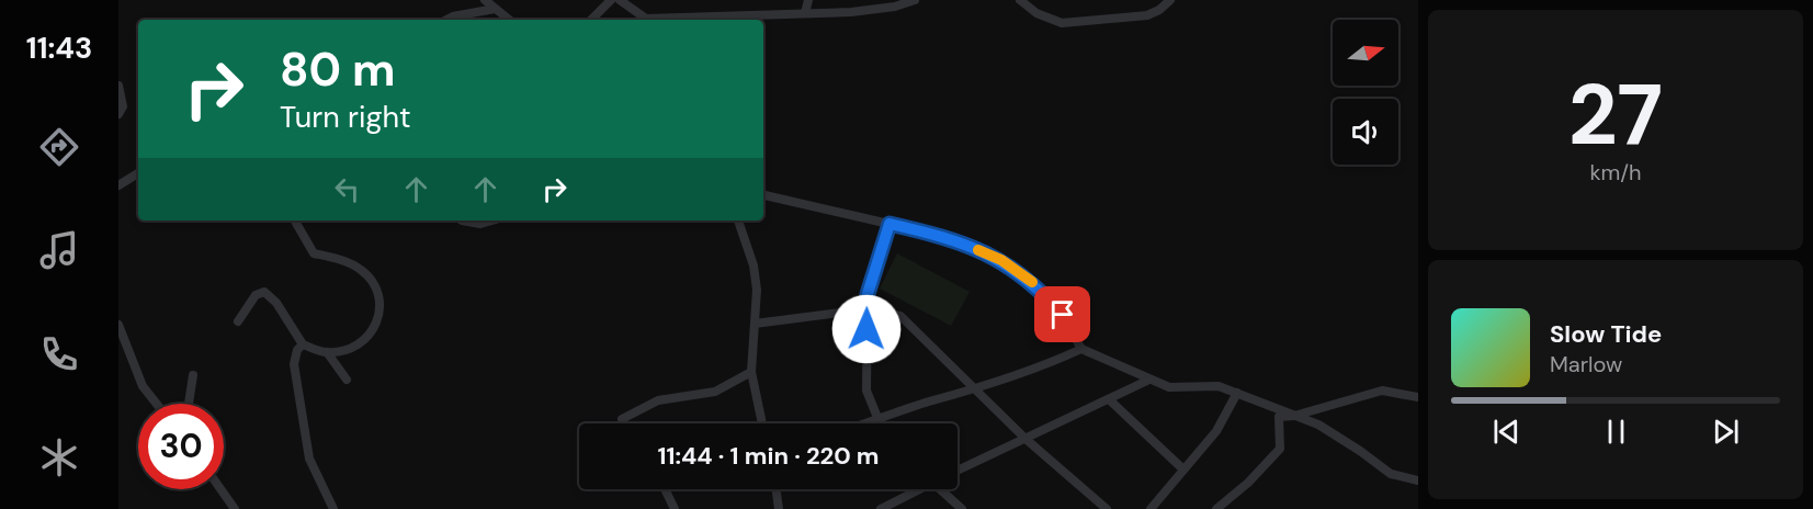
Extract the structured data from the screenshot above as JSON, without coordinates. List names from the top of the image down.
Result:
{
  "north": "right",
  "page": {
    "tabs": "11:43",
    "tile": ["27", "km/h"],
    "turn": ["80 m", "Turn right"],
    "song": ["Slow Tide", "Marlow"],
    "limit": "30",
    "trip": "11:44 · 1 min · 220 m"
  }
}
